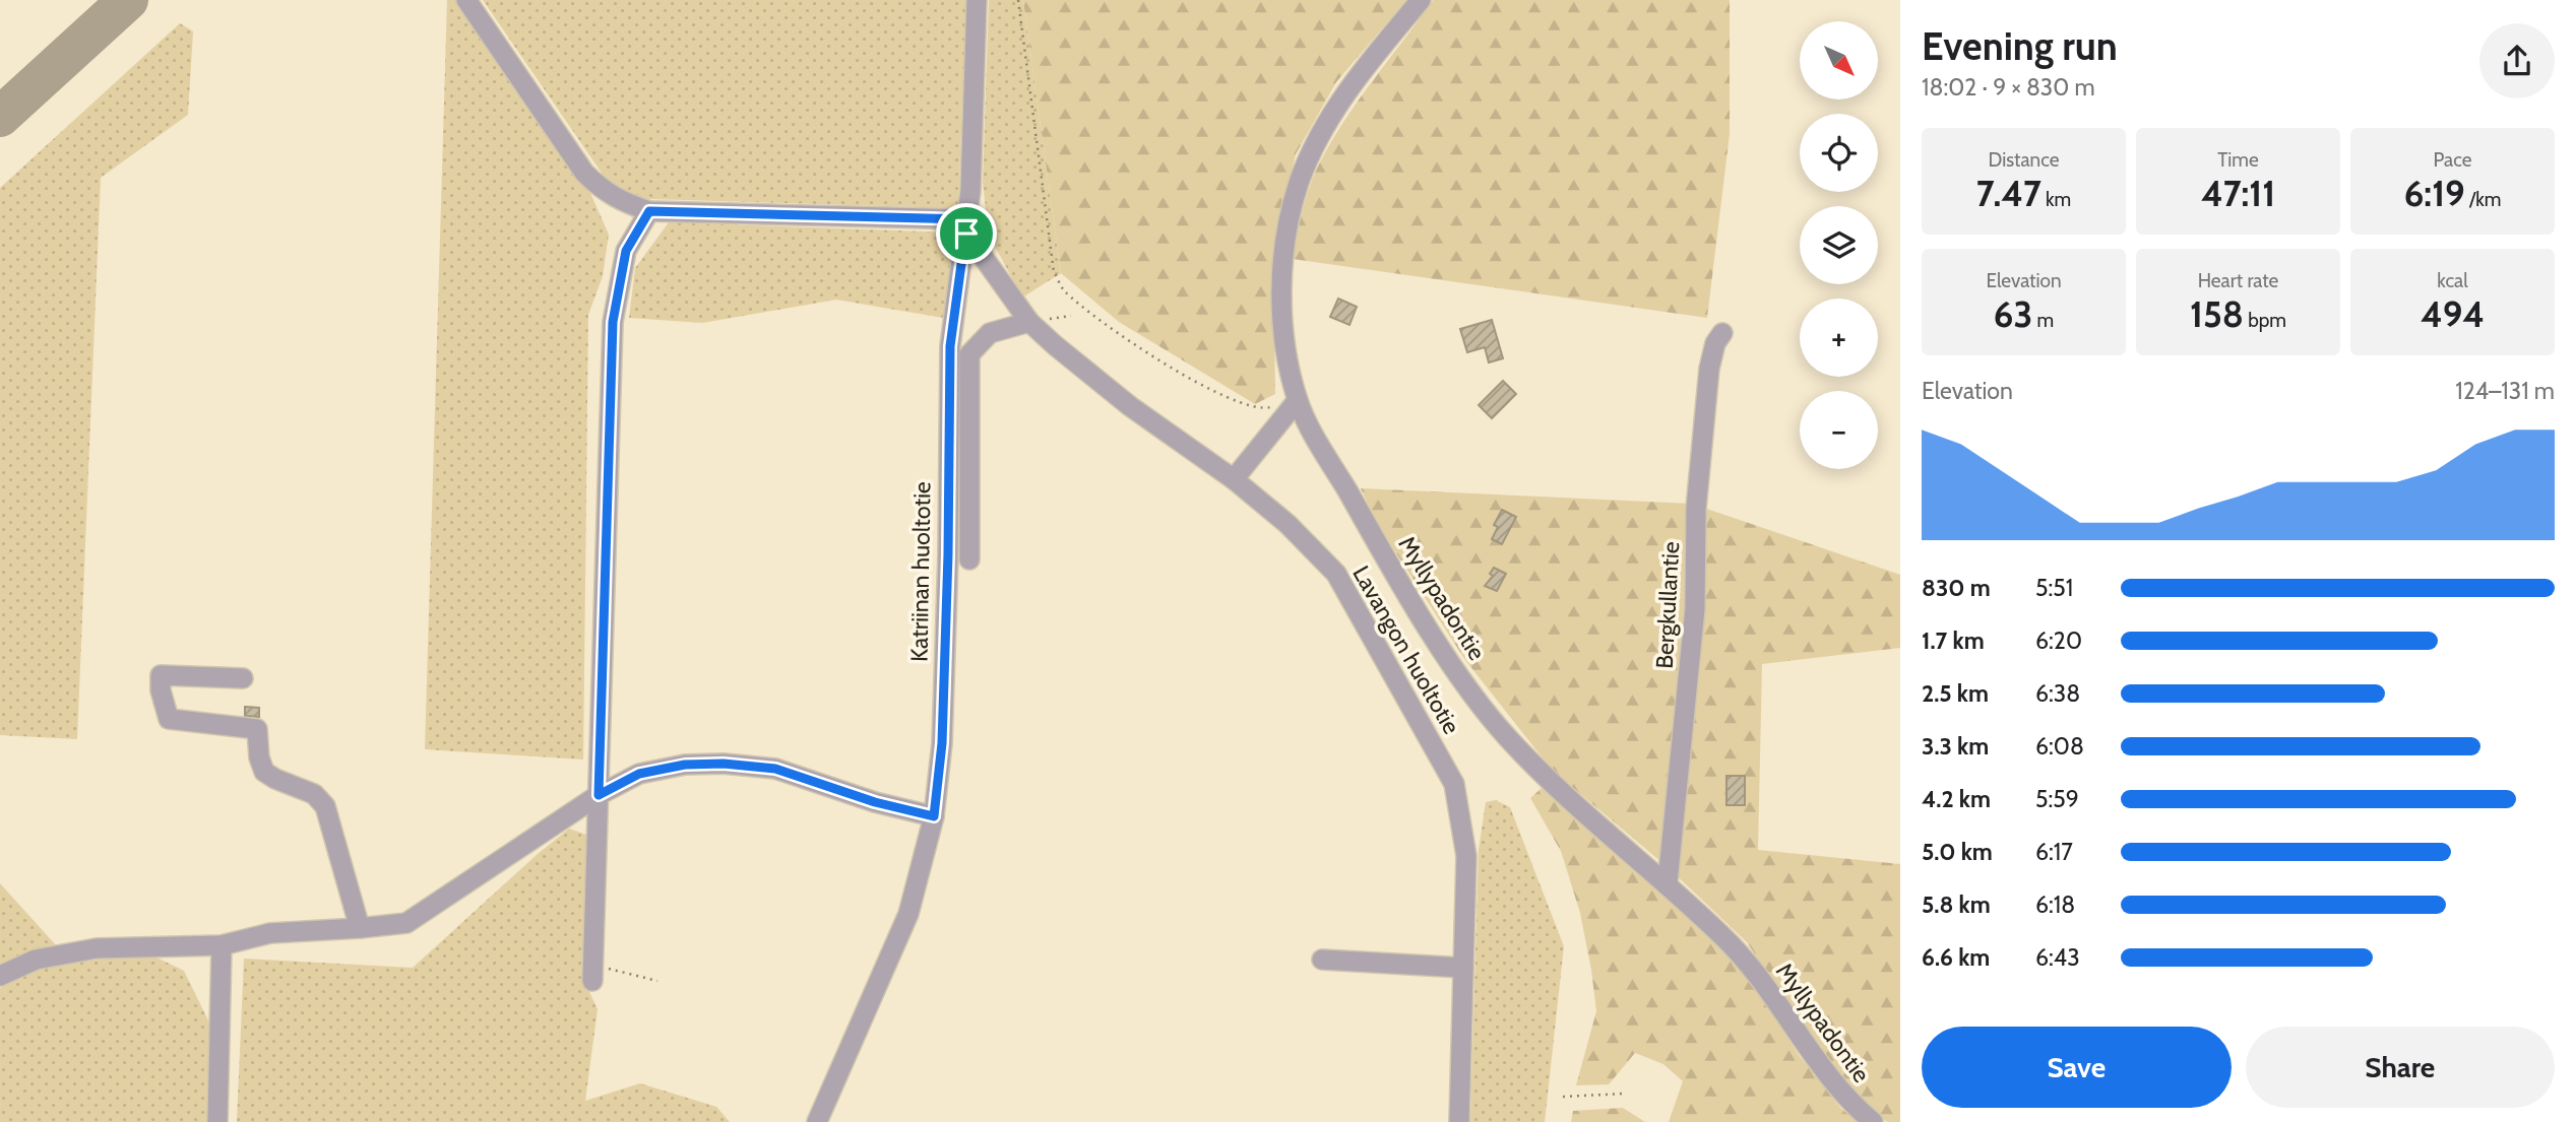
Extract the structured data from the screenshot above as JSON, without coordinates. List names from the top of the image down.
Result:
{
  "streets": {
    "street": [
      "Katriinan huoltotie",
      "Myllypadontie",
      "Bergkullantie",
      "Lavangon huoltotie"
    ]
  },
  "crossings": [
    ["Katriinan huoltotie", "Lavangon huoltotie"],
    ["Myllypadontie", "Bergkullantie"]
  ],
  "north": "bottom right",
  "page": {
    "heading": ["Evening run", "18:02 · 9 × 830 m"],
    "map_buttons": ["+", "−"],
    "stats": [
      ["Distance", "7.47 km"],
      ["Time", "47:11"],
      ["Pace", "6:19 /km"],
      ["Elevation", "63 m"],
      ["Heart rate", "158 bpm"],
      ["kcal", "494"]
    ],
    "chart": ["Elevation", "124–131 m"],
    "list": [
      {
        "name": "830 m",
        "note": "5:51"
      },
      {
        "name": "1.7 km",
        "note": "6:20"
      },
      {
        "name": "2.5 km",
        "note": "6:38"
      },
      {
        "name": "3.3 km",
        "note": "6:08"
      },
      {
        "name": "4.2 km",
        "note": "5:59"
      },
      {
        "name": "5.0 km",
        "note": "6:17"
      },
      {
        "name": "5.8 km",
        "note": "6:18"
      },
      {
        "name": "6.6 km",
        "note": "6:43"
      }
    ],
    "buttons": ["Save", "Share"]
  }
}
